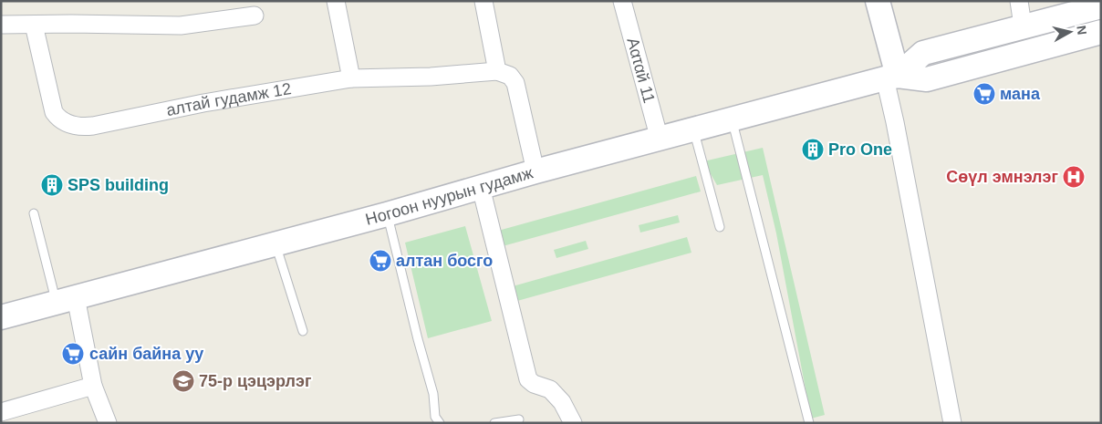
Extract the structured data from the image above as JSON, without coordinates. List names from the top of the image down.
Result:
{
  "streets": {
    "main road": ["Ногоон нуурын гудамж"],
    "street": ["Ααταй 11", "алтай гудамж 12"]
  },
  "crossings": [
    ["Ααταй 11", "Ногоон нуурын гудамж"]
  ],
  "places": {
    "supermarket": ["мана", "алтан босго", "сайн байна уу"],
    "building": ["Pro One", "SPS building"],
    "hospital": ["Сөүл эмнэлэг"],
    "school or university": ["75-р цэцэрлэг"]
  },
  "north": "right"
}
